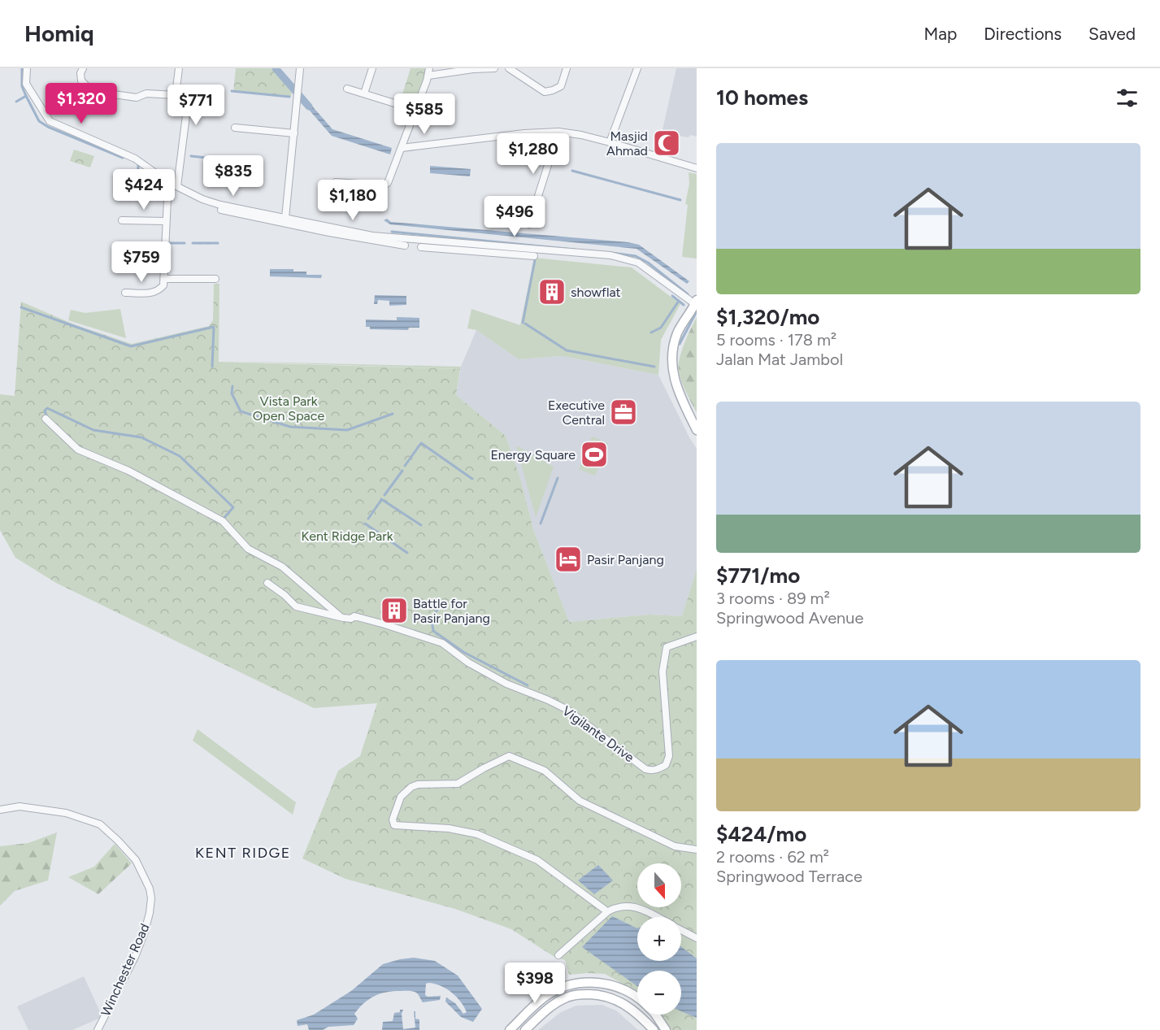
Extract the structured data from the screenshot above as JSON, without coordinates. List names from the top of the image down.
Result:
{
  "streets": {
    "street": ["Vigilante Drive", "Winchester Road"]
  },
  "districts": ["KENT RIDGE"],
  "parks": ["Vista Park Open Space", "Kent Ridge Park"],
  "places": {
    "mosque": ["Masjid Ahmad"],
    "building": ["showflat", "Battle for Pasir Panjang"],
    "office": ["Executive Central"],
    "sports": ["Energy Square"],
    "hotel": ["Pasir Panjang"]
  },
  "north": "bottom",
  "page": {
    "header": "Homiq",
    "nav": ["Map", "Directions", "Saved"],
    "heading": "10 homes",
    "price": [
      "$1,320",
      "$771",
      "$585",
      "$1,280",
      "$835",
      "$424",
      "$1,180",
      "$496",
      "$759",
      "$398"
    ],
    "list": [
      {
        "name": "$1,320/mo",
        "note": "5 rooms · 178 m² · Jalan Mat Jambol"
      },
      {
        "name": "$771/mo",
        "note": "3 rooms · 89 m² · Springwood Avenue"
      },
      {
        "name": "$424/mo",
        "note": "2 rooms · 62 m² · Springwood Terrace"
      }
    ],
    "map_buttons": ["+", "−"]
  }
}
